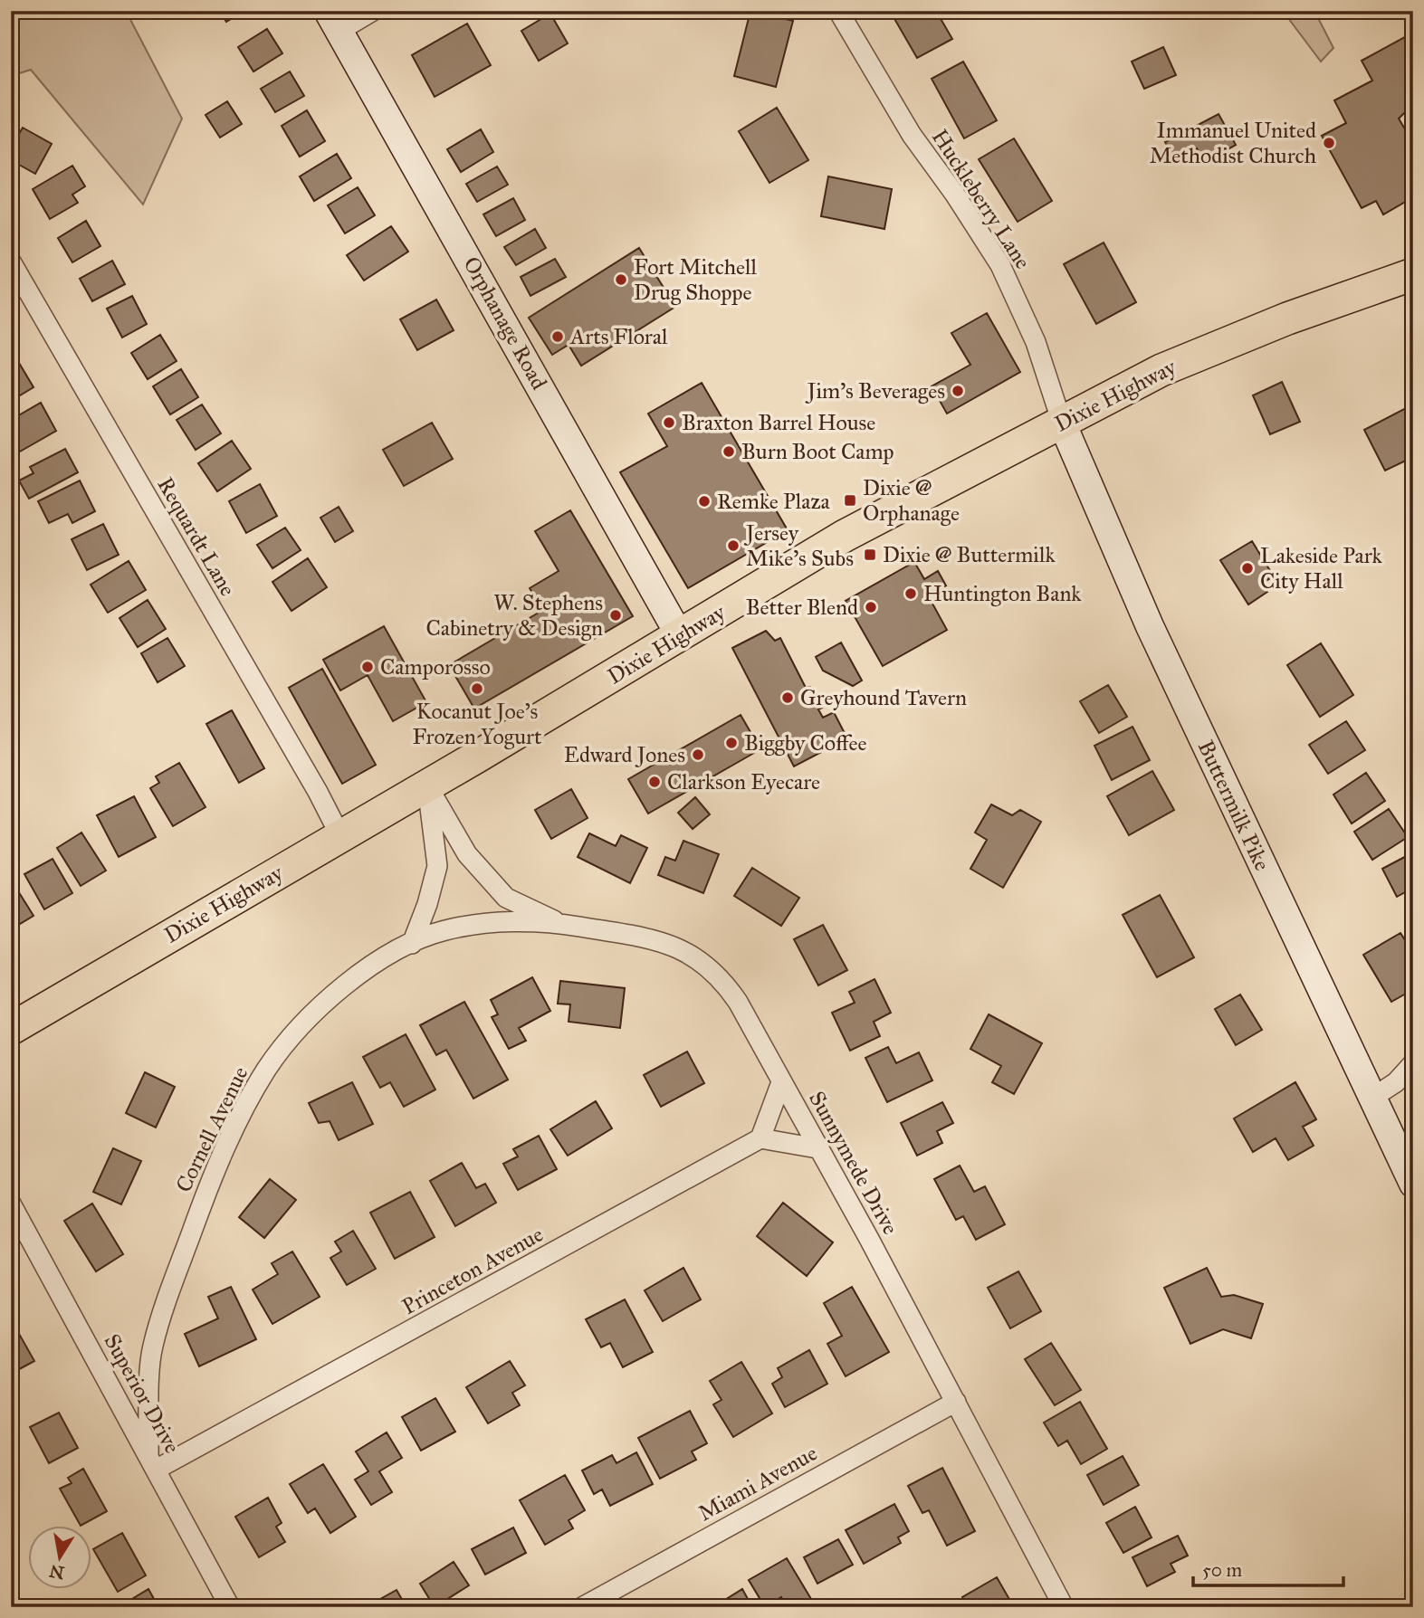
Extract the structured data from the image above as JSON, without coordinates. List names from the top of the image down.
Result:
{
  "streets": {
    "main road": ["Orphanage Road", "Dixie Highway", "Buttermilk Pike"],
    "street": [
      "Huckleberry Lane",
      "Requardt Lane",
      "Cornell Avenue",
      "Sunnymede Drive",
      "Princeton Avenue",
      "Superior Drive",
      "Miami Avenue"
    ]
  },
  "crossings": [
    ["Huckleberry Lane", "Dixie Highway"],
    ["Huckleberry Lane", "Buttermilk Pike"],
    ["Orphanage Road", "Dixie Highway"],
    ["Dixie Highway", "Requardt Lane"],
    ["Dixie Highway", "Buttermilk Pike"],
    ["Cornell Avenue", "Sunnymede Drive"],
    ["Cornell Avenue", "Princeton Avenue"],
    ["Cornell Avenue", "Superior Drive"],
    ["Sunnymede Drive", "Miami Avenue"],
    ["Princeton Avenue", "Superior Drive"]
  ],
  "places": {
    "other": [
      "Immanuel United Methodist Church",
      "Fort Mitchell Drug Shoppe",
      "Arts Floral",
      "Jim’s Beverages",
      "Braxton Barrel House",
      "Burn Boot Camp",
      "Remke Plaza",
      "Jersey Mike's Subs",
      "Lakeside Park City Hall",
      "Huntington Bank",
      "Better Blend",
      "W. Stephens Cabinetry & Design",
      "Camporosso",
      "Kocanut Joe’s Frozen Yogurt",
      "Greyhound Tavern",
      "Biggby Coffee",
      "Edward Jones",
      "Clarkson Eyecare"
    ],
    "transit": ["Dixie @ Orphanage", "Dixie @ Buttermilk"]
  },
  "scale_bar": "50 m",
  "north": "bottom"
}
